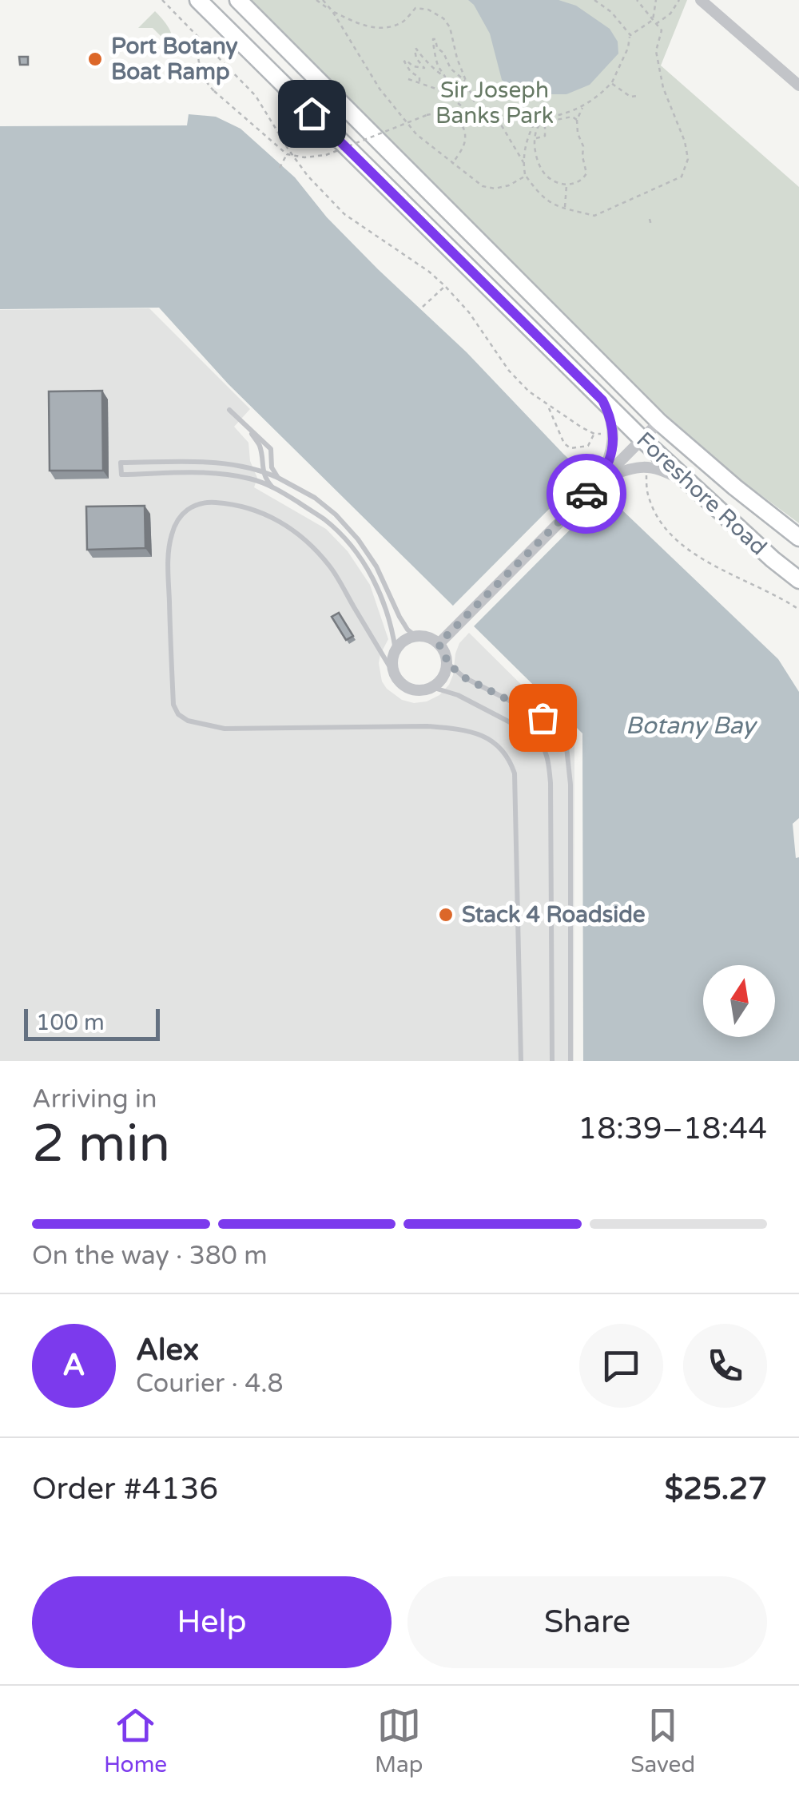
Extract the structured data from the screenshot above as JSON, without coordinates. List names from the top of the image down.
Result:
{
  "streets": {
    "main road": ["Foreshore Road"]
  },
  "water": ["Botany Bay"],
  "parks": ["Sir Joseph Banks Park"],
  "places": ["Port Botany Boat Ramp", "Stack 4 Roadside"],
  "scale_bar": "100 m",
  "north": "top",
  "page": {
    "scale": "100 m",
    "heading": ["2 min", "Arriving in", "18:39–18:44"],
    "panel": [
      "Alex",
      "Courier · 4.8",
      "Order #4136",
      "$25.27"
    ],
    "bar": "On the way · 380 m",
    "round": "A",
    "buttons": ["Help", "Share"],
    "tabs": ["Home", "Map", "Saved"]
  }
}
